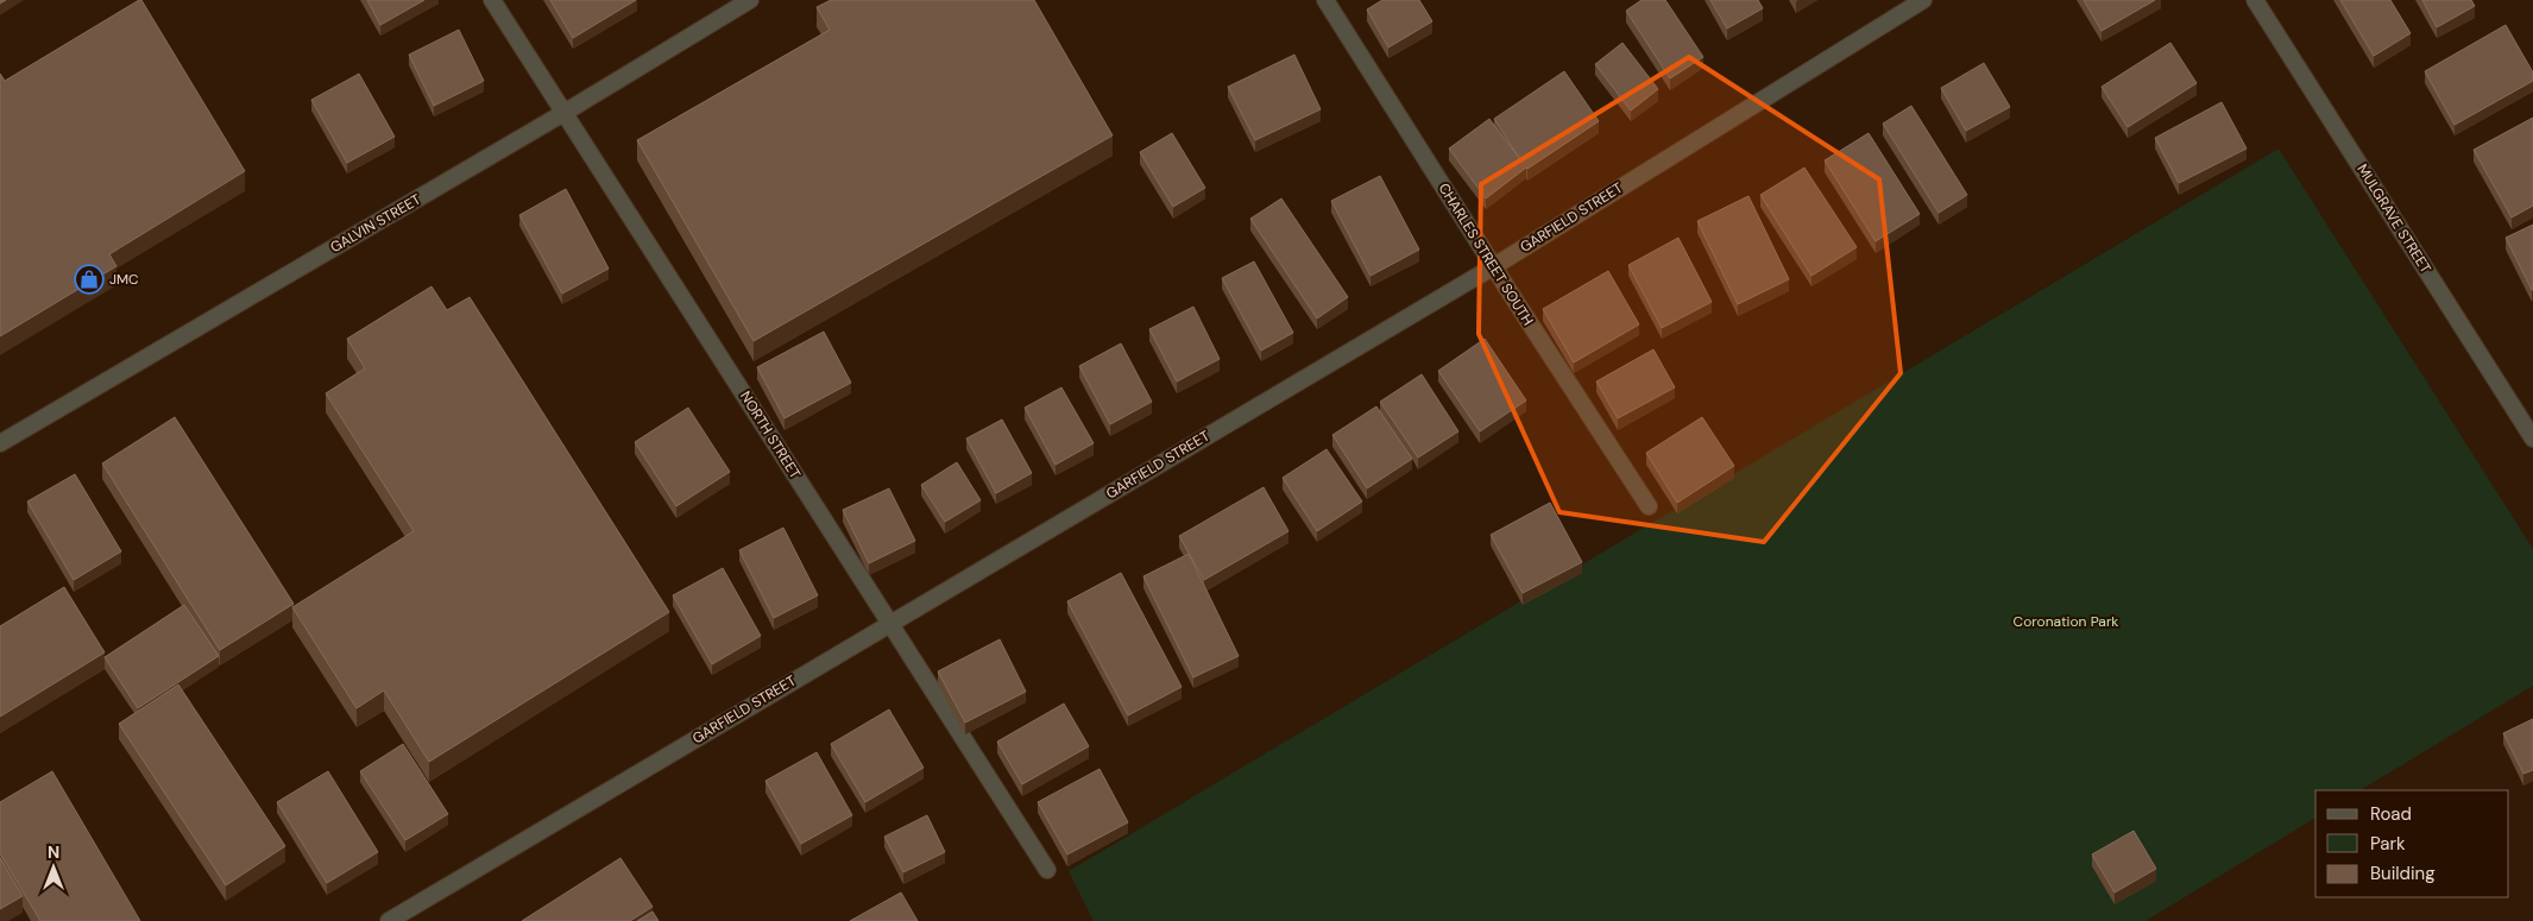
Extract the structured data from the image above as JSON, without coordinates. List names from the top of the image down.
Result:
{
  "streets": {
    "street": [
      "GARFIELD STREET",
      "MULGRAVE STREET",
      "GALVIN STREET",
      "CHARLES STREET SOUTH",
      "NORTH STREET"
    ]
  },
  "crossings": [
    ["GARFIELD STREET", "CHARLES STREET SOUTH"],
    ["GARFIELD STREET", "NORTH STREET"],
    ["GALVIN STREET", "NORTH STREET"]
  ],
  "parks": ["Coronation Park"],
  "places": {
    "shop": ["JMC"]
  },
  "legend": ["Road", "Park", "Building"],
  "north": "top"
}
